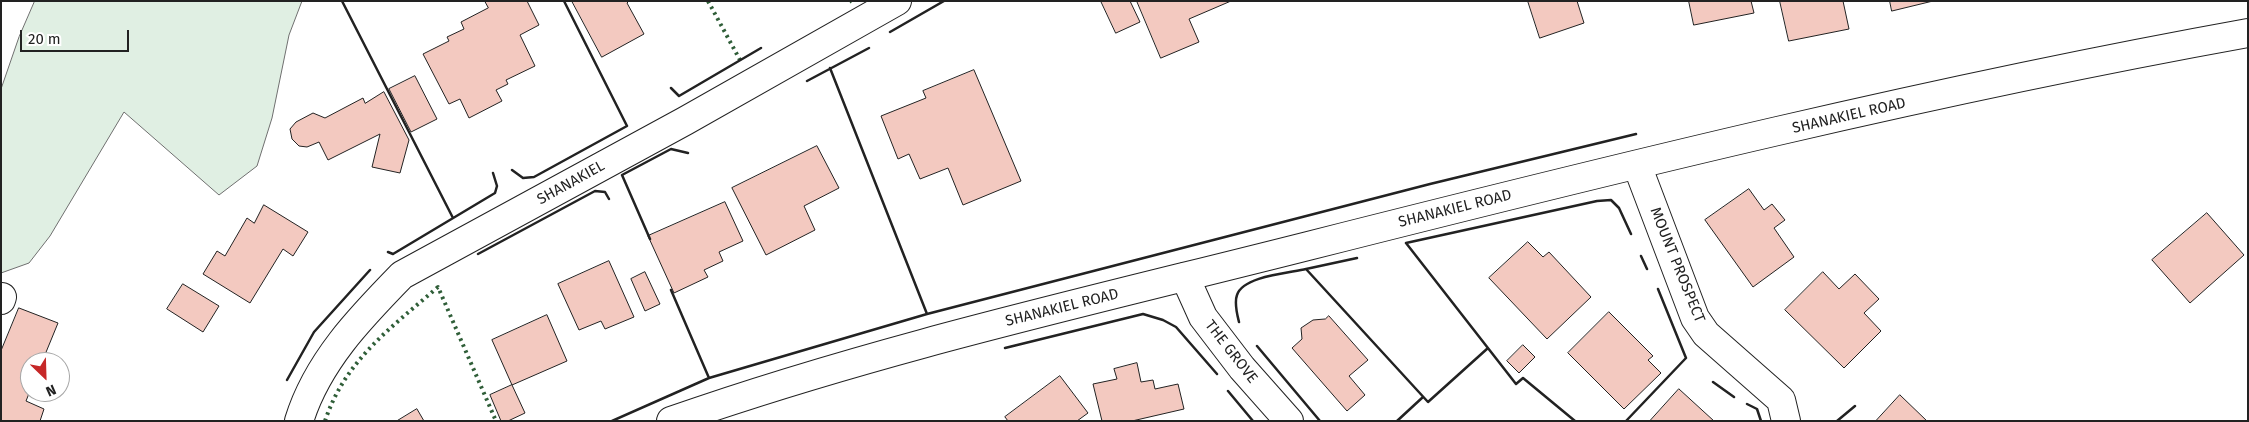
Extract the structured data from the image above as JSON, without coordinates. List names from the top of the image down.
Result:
{
  "streets": {
    "street": [
      "SHANAKIEL ROAD",
      "SHANAKIEL",
      "MOUNT PROSPECT",
      "THE GROVE"
    ]
  },
  "crossings": [
    ["SHANAKIEL ROAD", "MOUNT PROSPECT"],
    ["SHANAKIEL ROAD", "THE GROVE"]
  ],
  "scale_bar": "20 m",
  "north": "bottom right"
}
